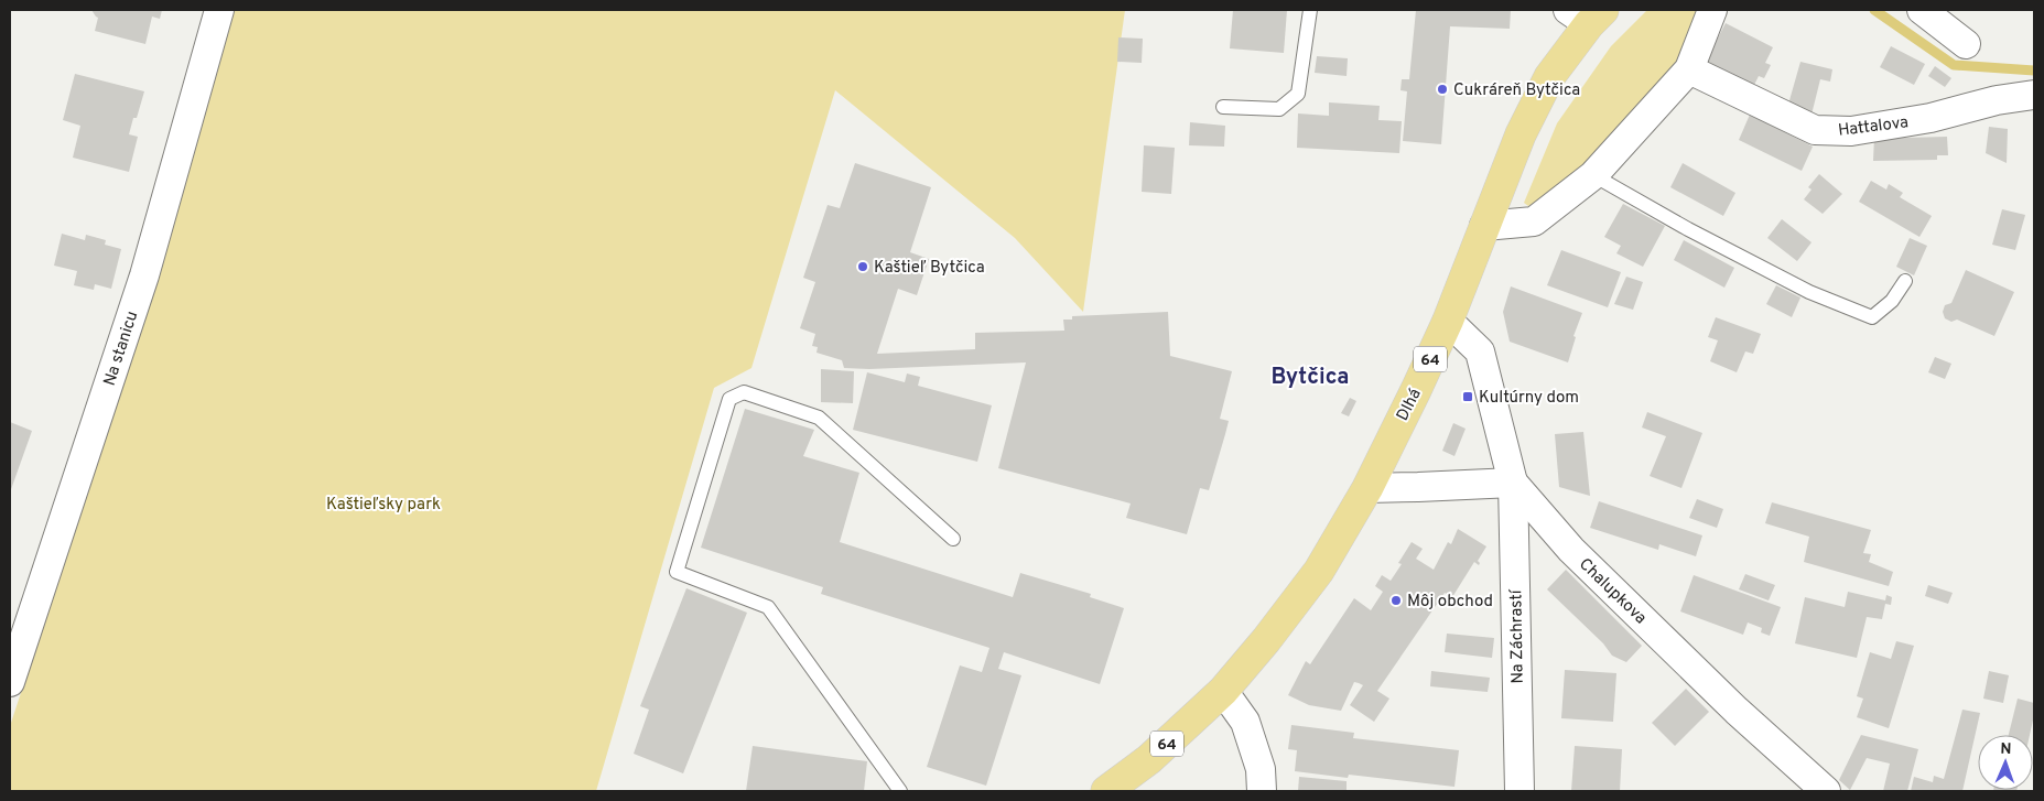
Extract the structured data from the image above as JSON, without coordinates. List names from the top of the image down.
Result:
{
  "streets": {
    "main road": ["64", "Dlhá"],
    "street": [
      "Hattalova",
      "Na stanicu",
      "Chalupkova",
      "Na Záchrastí"
    ]
  },
  "crossings": [
    ["64", "Dlhá"],
    ["Chalupkova", "Na Záchrastí"]
  ],
  "districts": ["Bytčica"],
  "parks": ["Kaštieľsky park"],
  "places": {
    "other": ["Cukráreň Bytčica", "Kaštieľ Bytčica", "Môj obchod"],
    "transit": ["Kultúrny dom"]
  },
  "north": "top"
}
